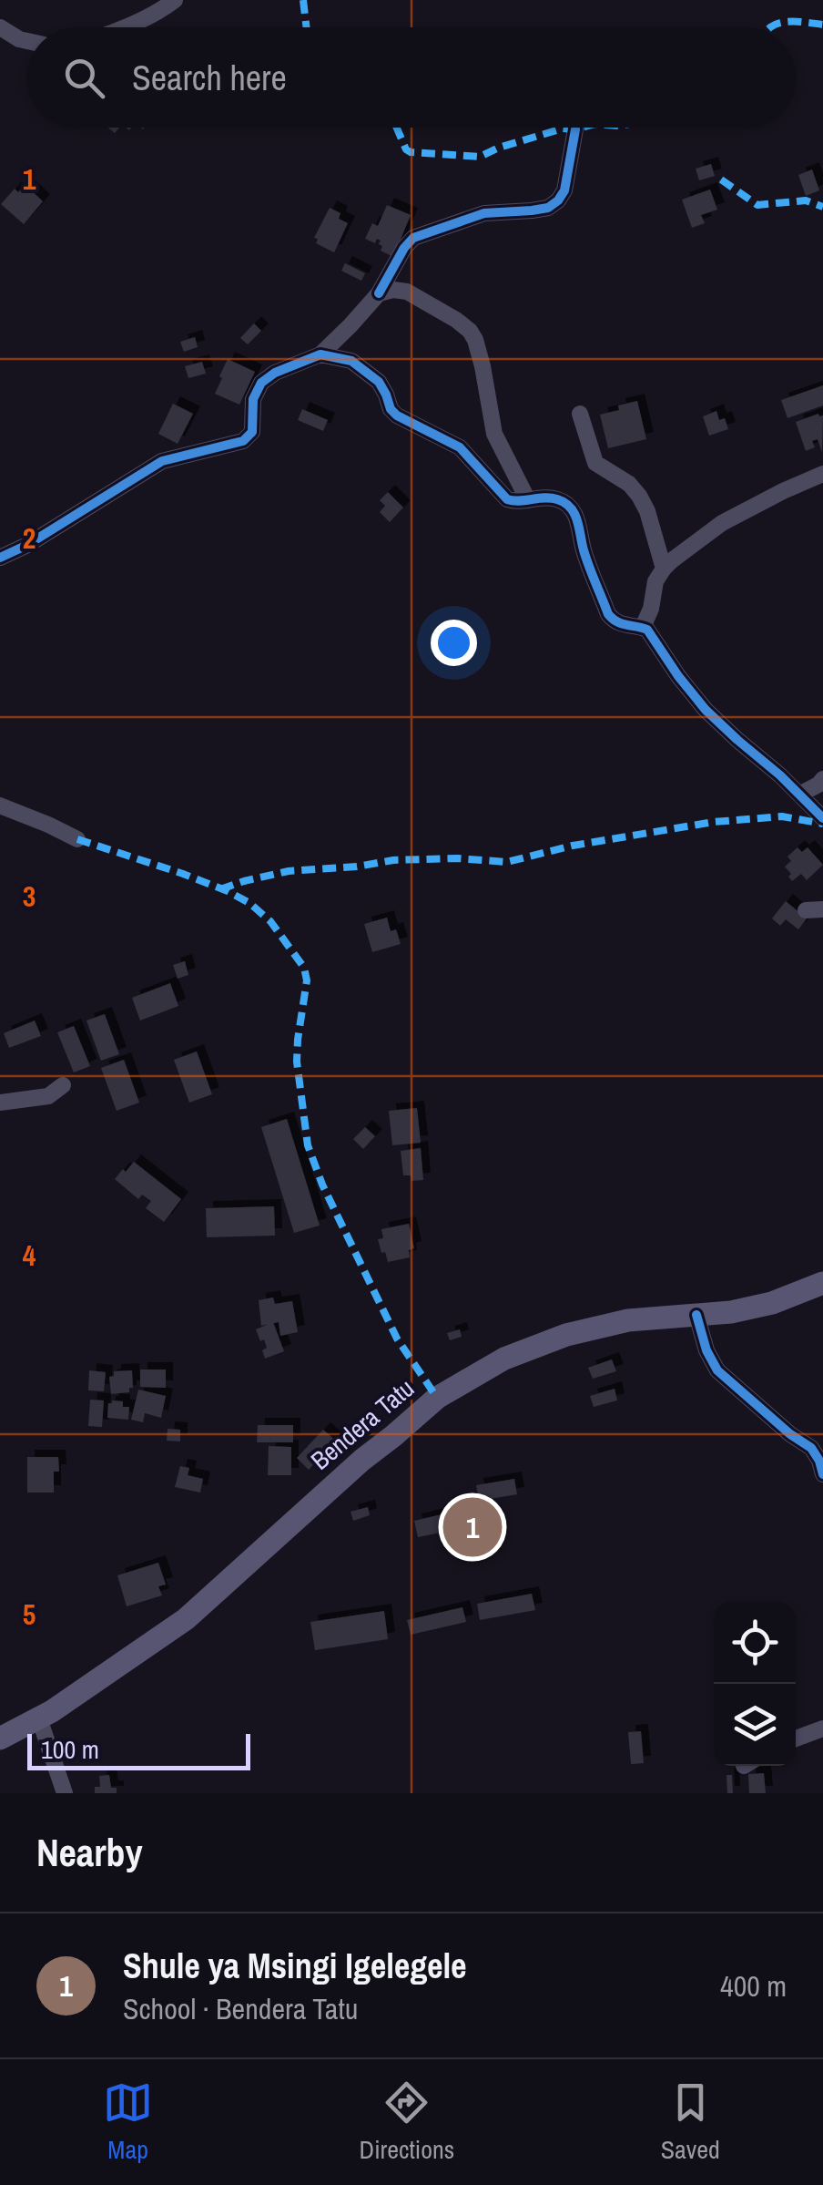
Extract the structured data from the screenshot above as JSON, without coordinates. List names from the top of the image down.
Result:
{
  "streets": {
    "main road": ["Bendera Tatu"]
  },
  "scale_bar": "100 m",
  "page": {
    "search": "Search here",
    "pins": "1",
    "scale": "100 m",
    "heading": "Nearby",
    "list": [
      {
        "mark": "1",
        "name": "Shule ya Msingi Igelegele",
        "note": "School · Bendera Tatu",
        "value": "400 m"
      }
    ],
    "nav": ["Map", "Directions", "Saved"]
  },
  "grid": {
    "rows": [
      "1",
      "2",
      "3",
      "4",
      "5"
    ]
  }
}
